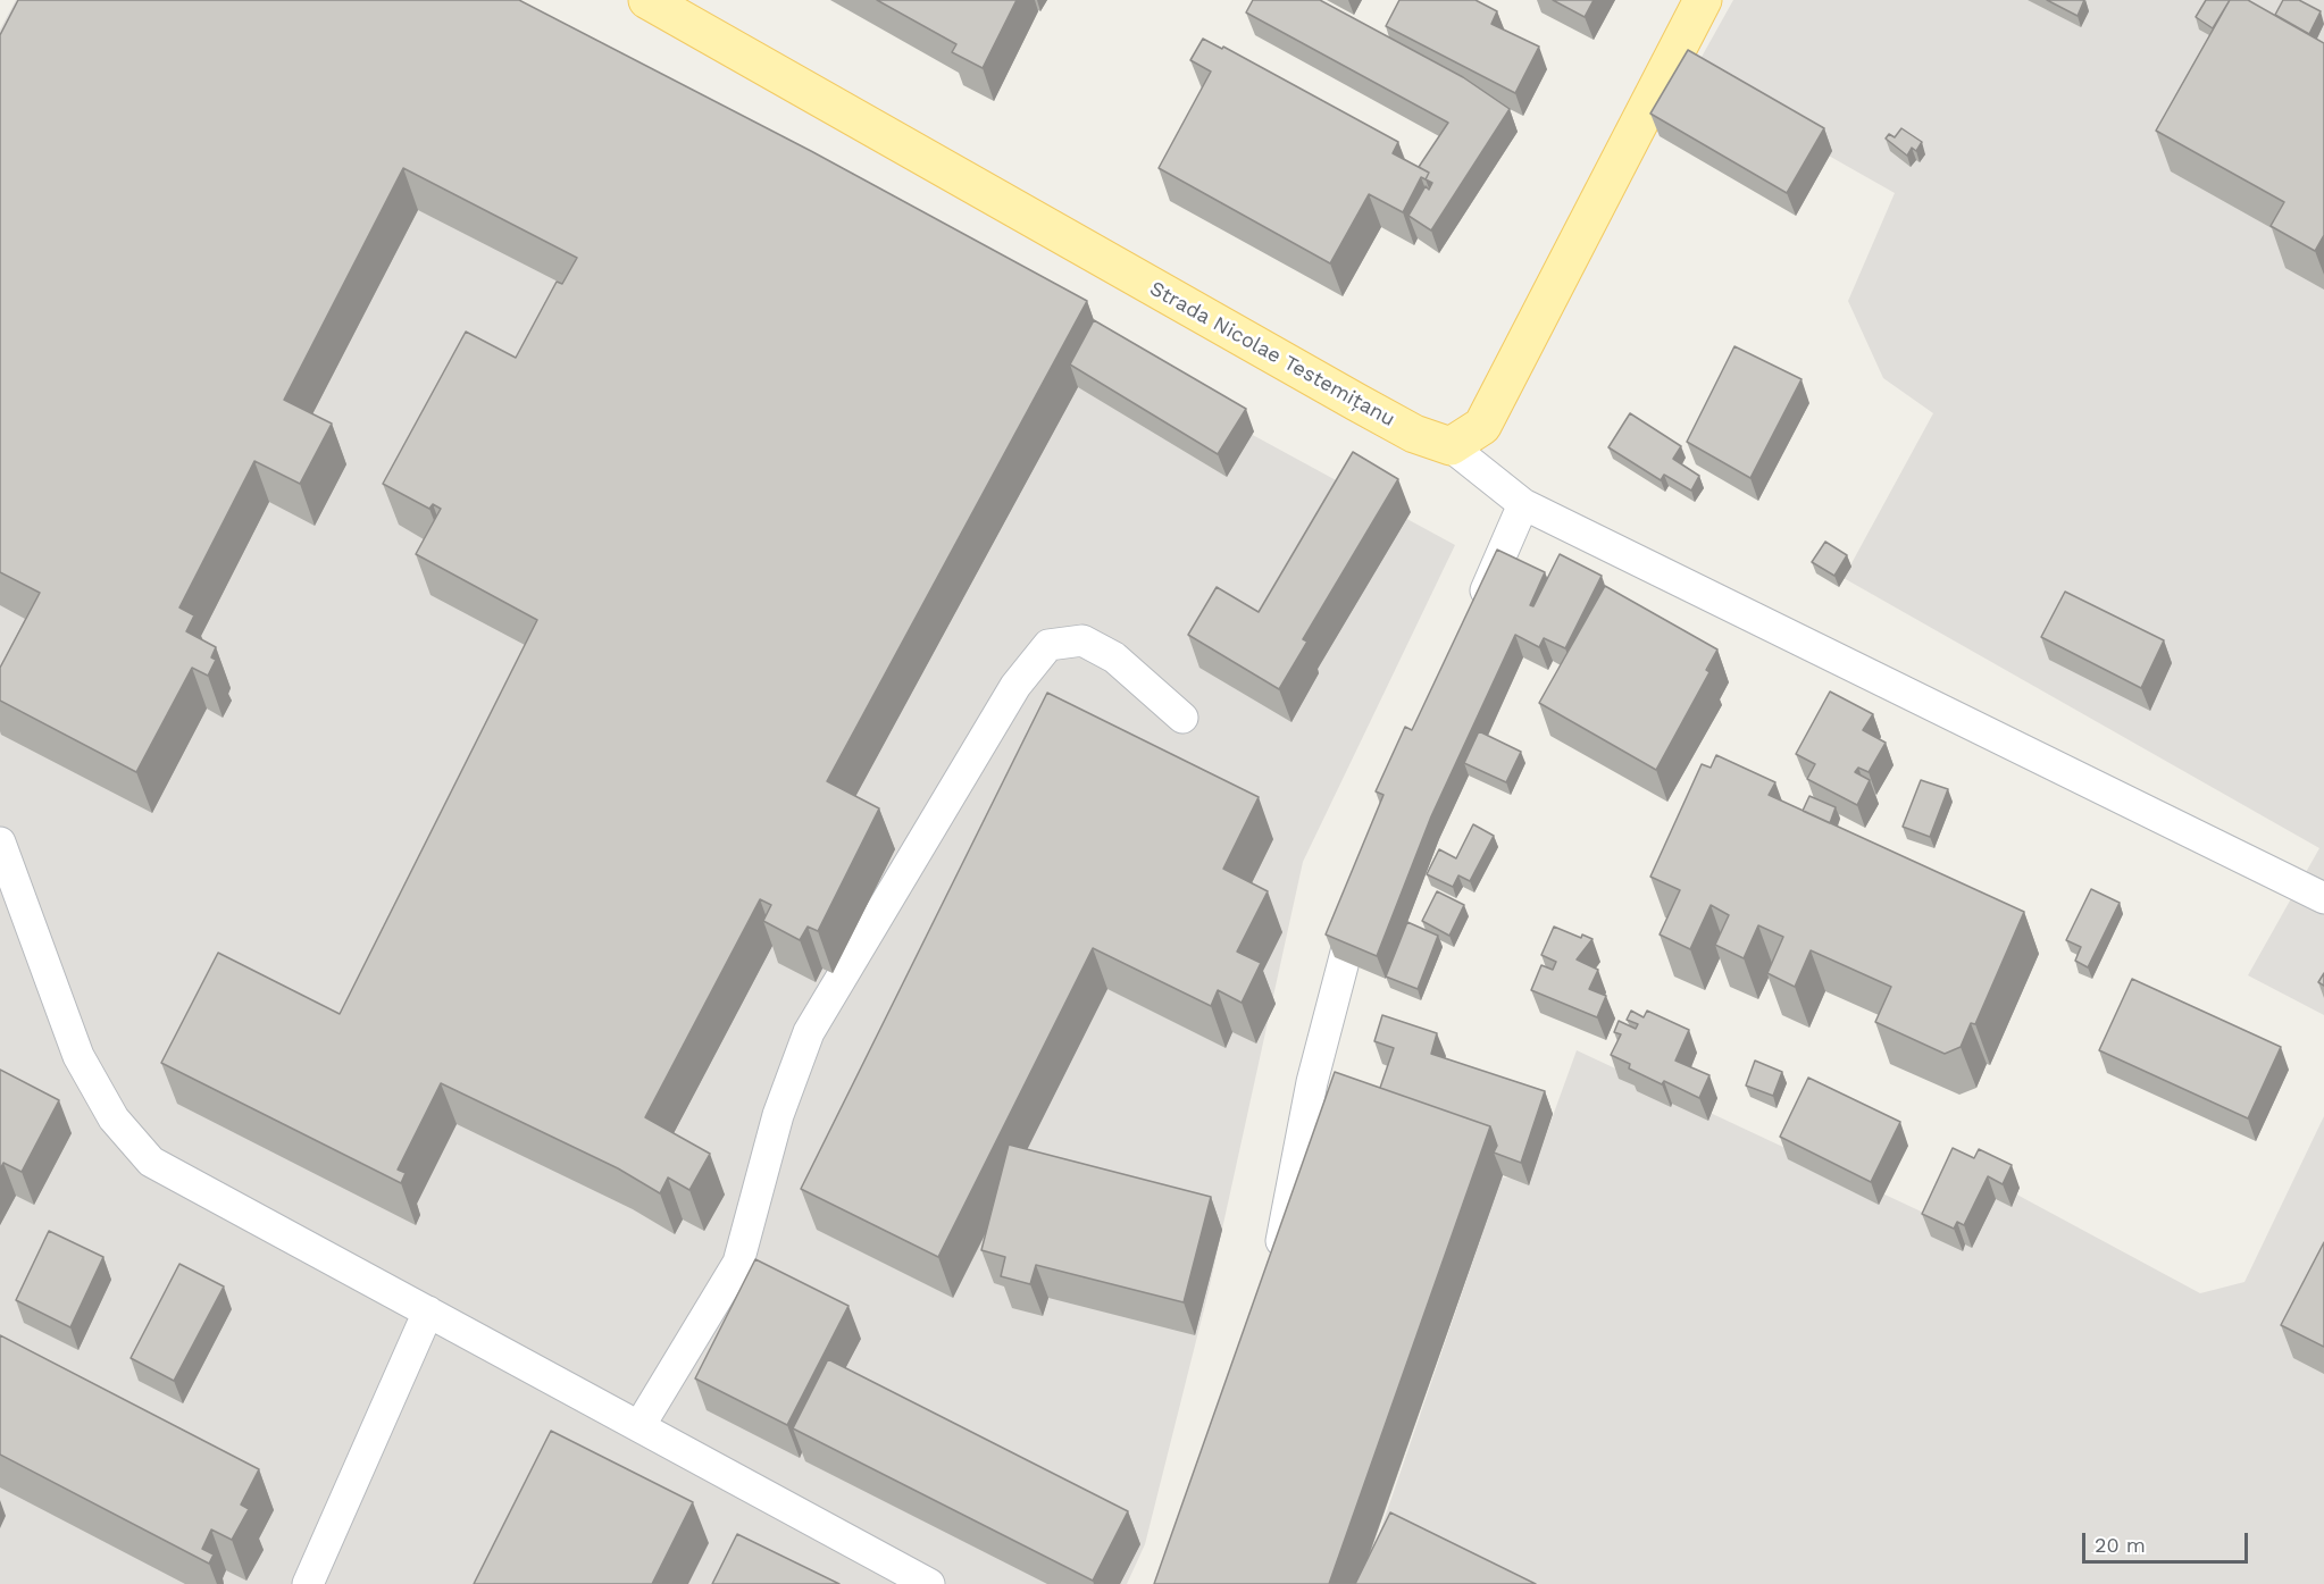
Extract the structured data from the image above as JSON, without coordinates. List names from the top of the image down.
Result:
{
  "streets": {
    "main road": ["Strada Nicolae Testemițanu"]
  },
  "scale_bar": "20 m"
}
